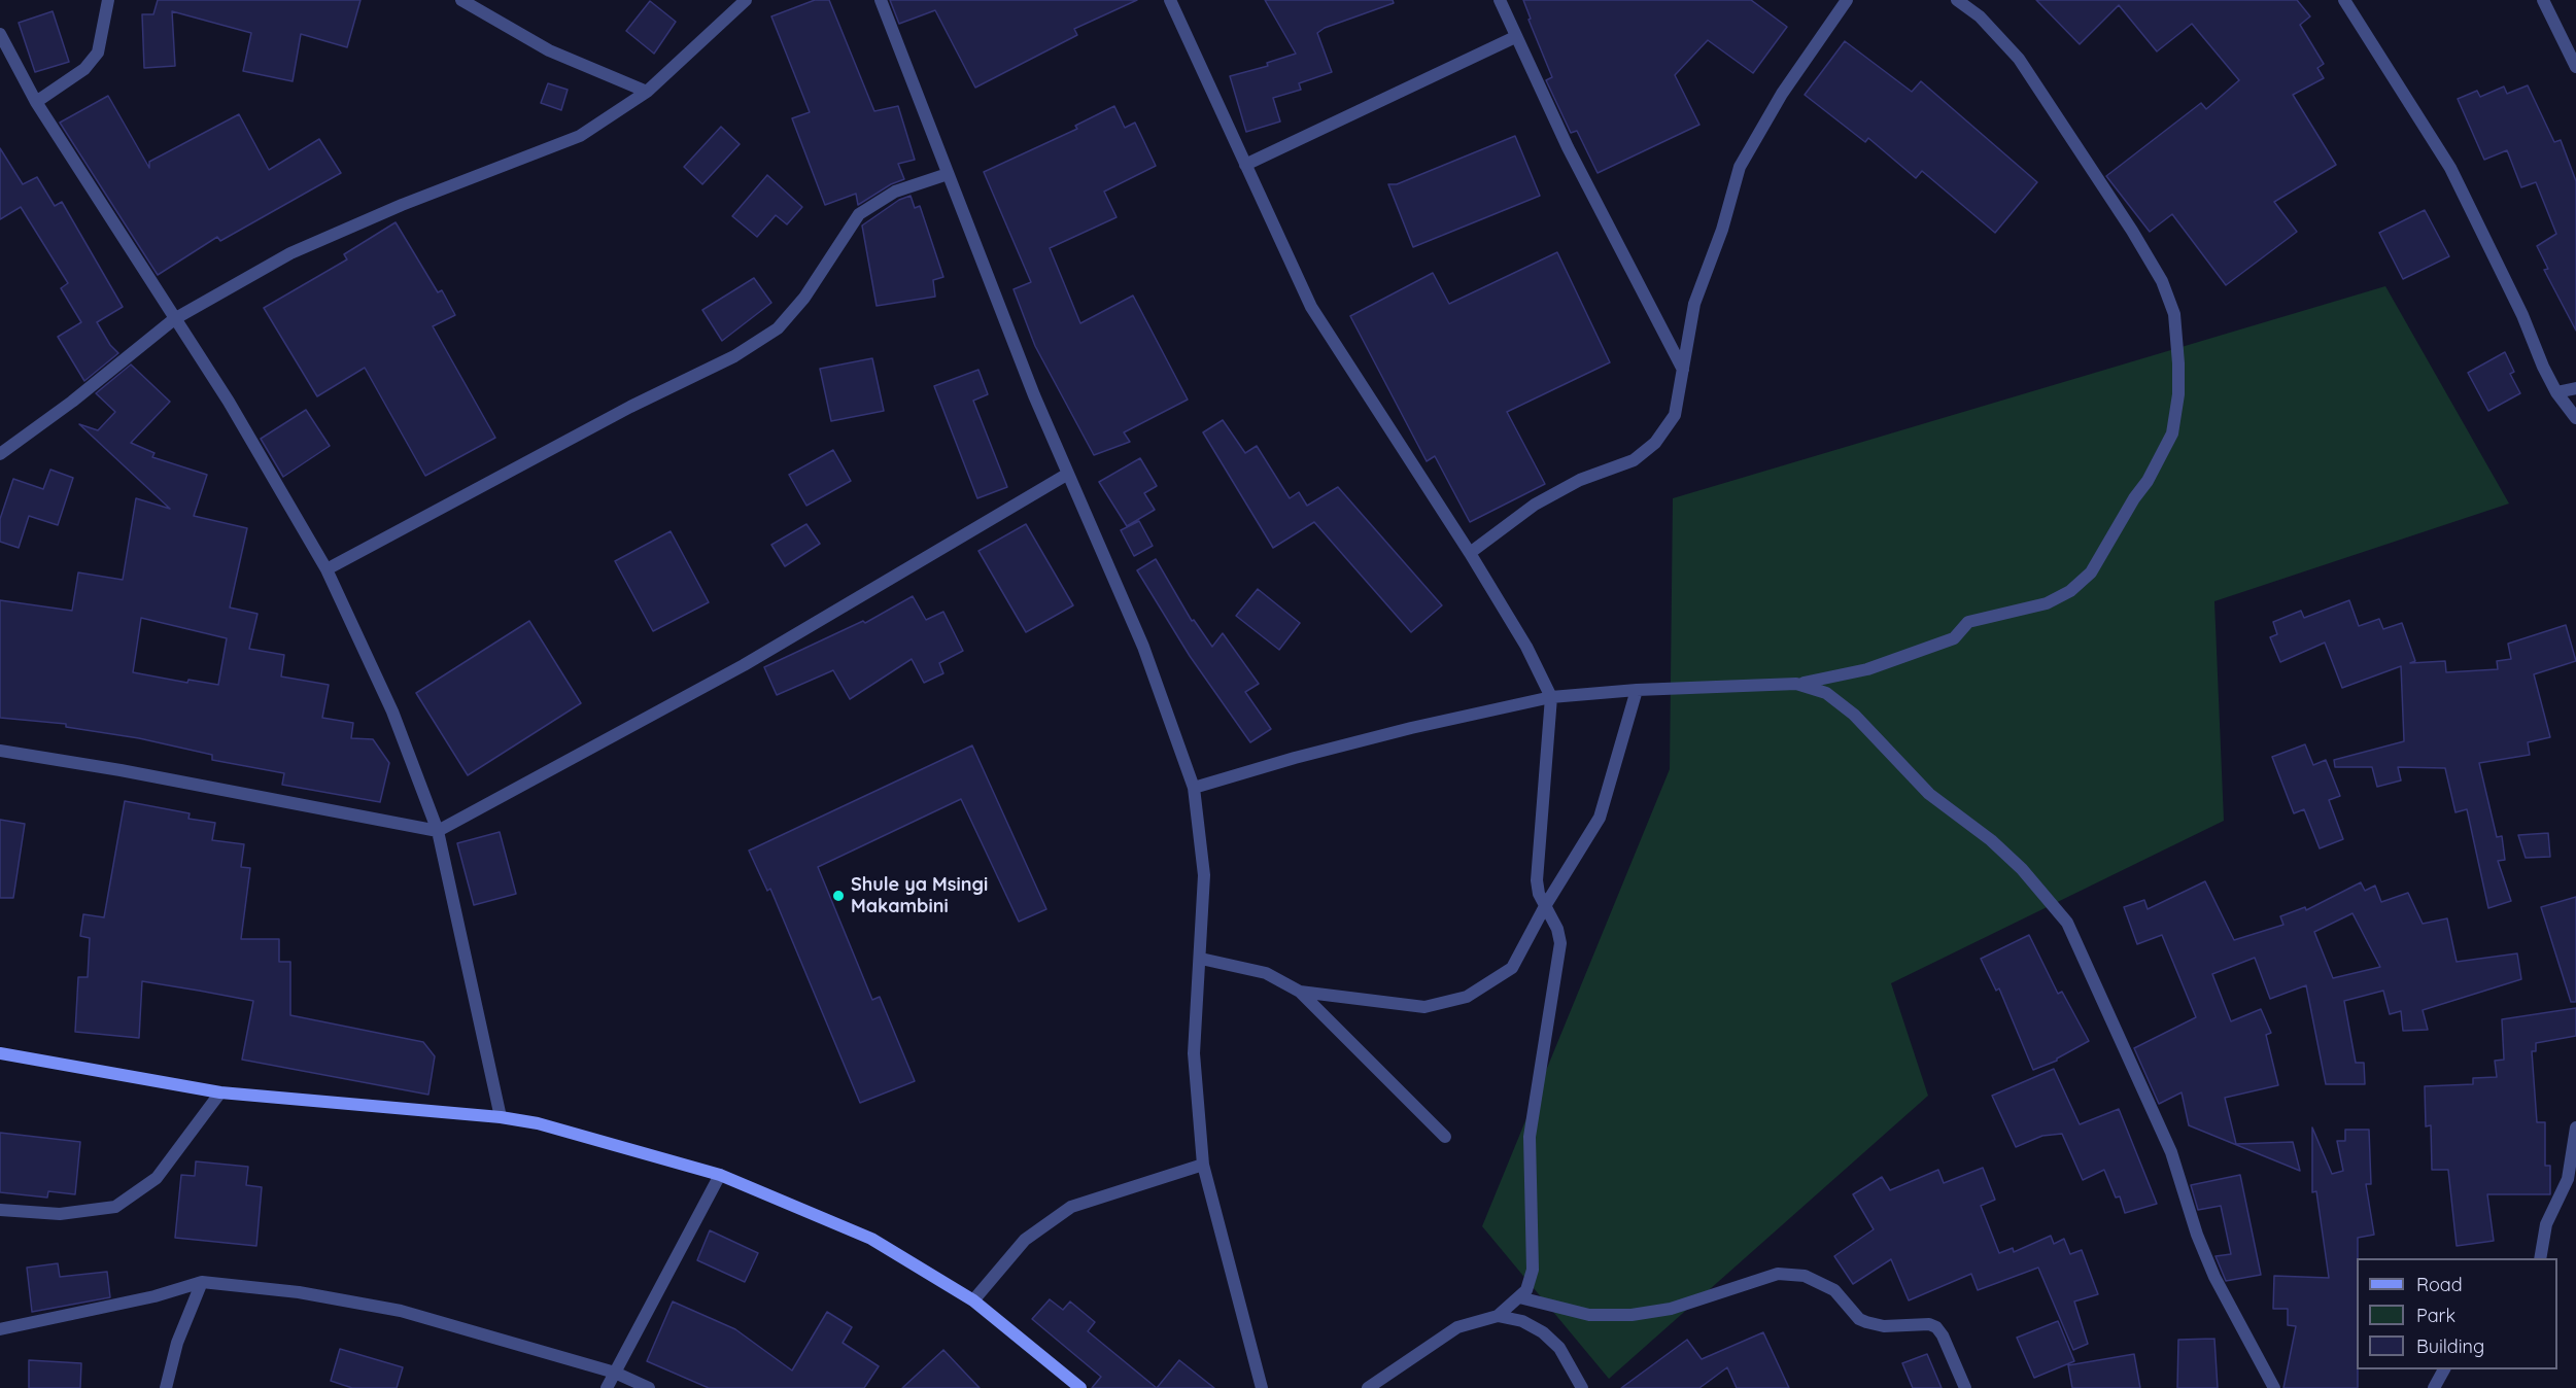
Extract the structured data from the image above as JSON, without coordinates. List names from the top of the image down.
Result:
{
  "places": ["Shule ya Msingi Makambini"],
  "legend": ["Road", "Park", "Building"]
}
